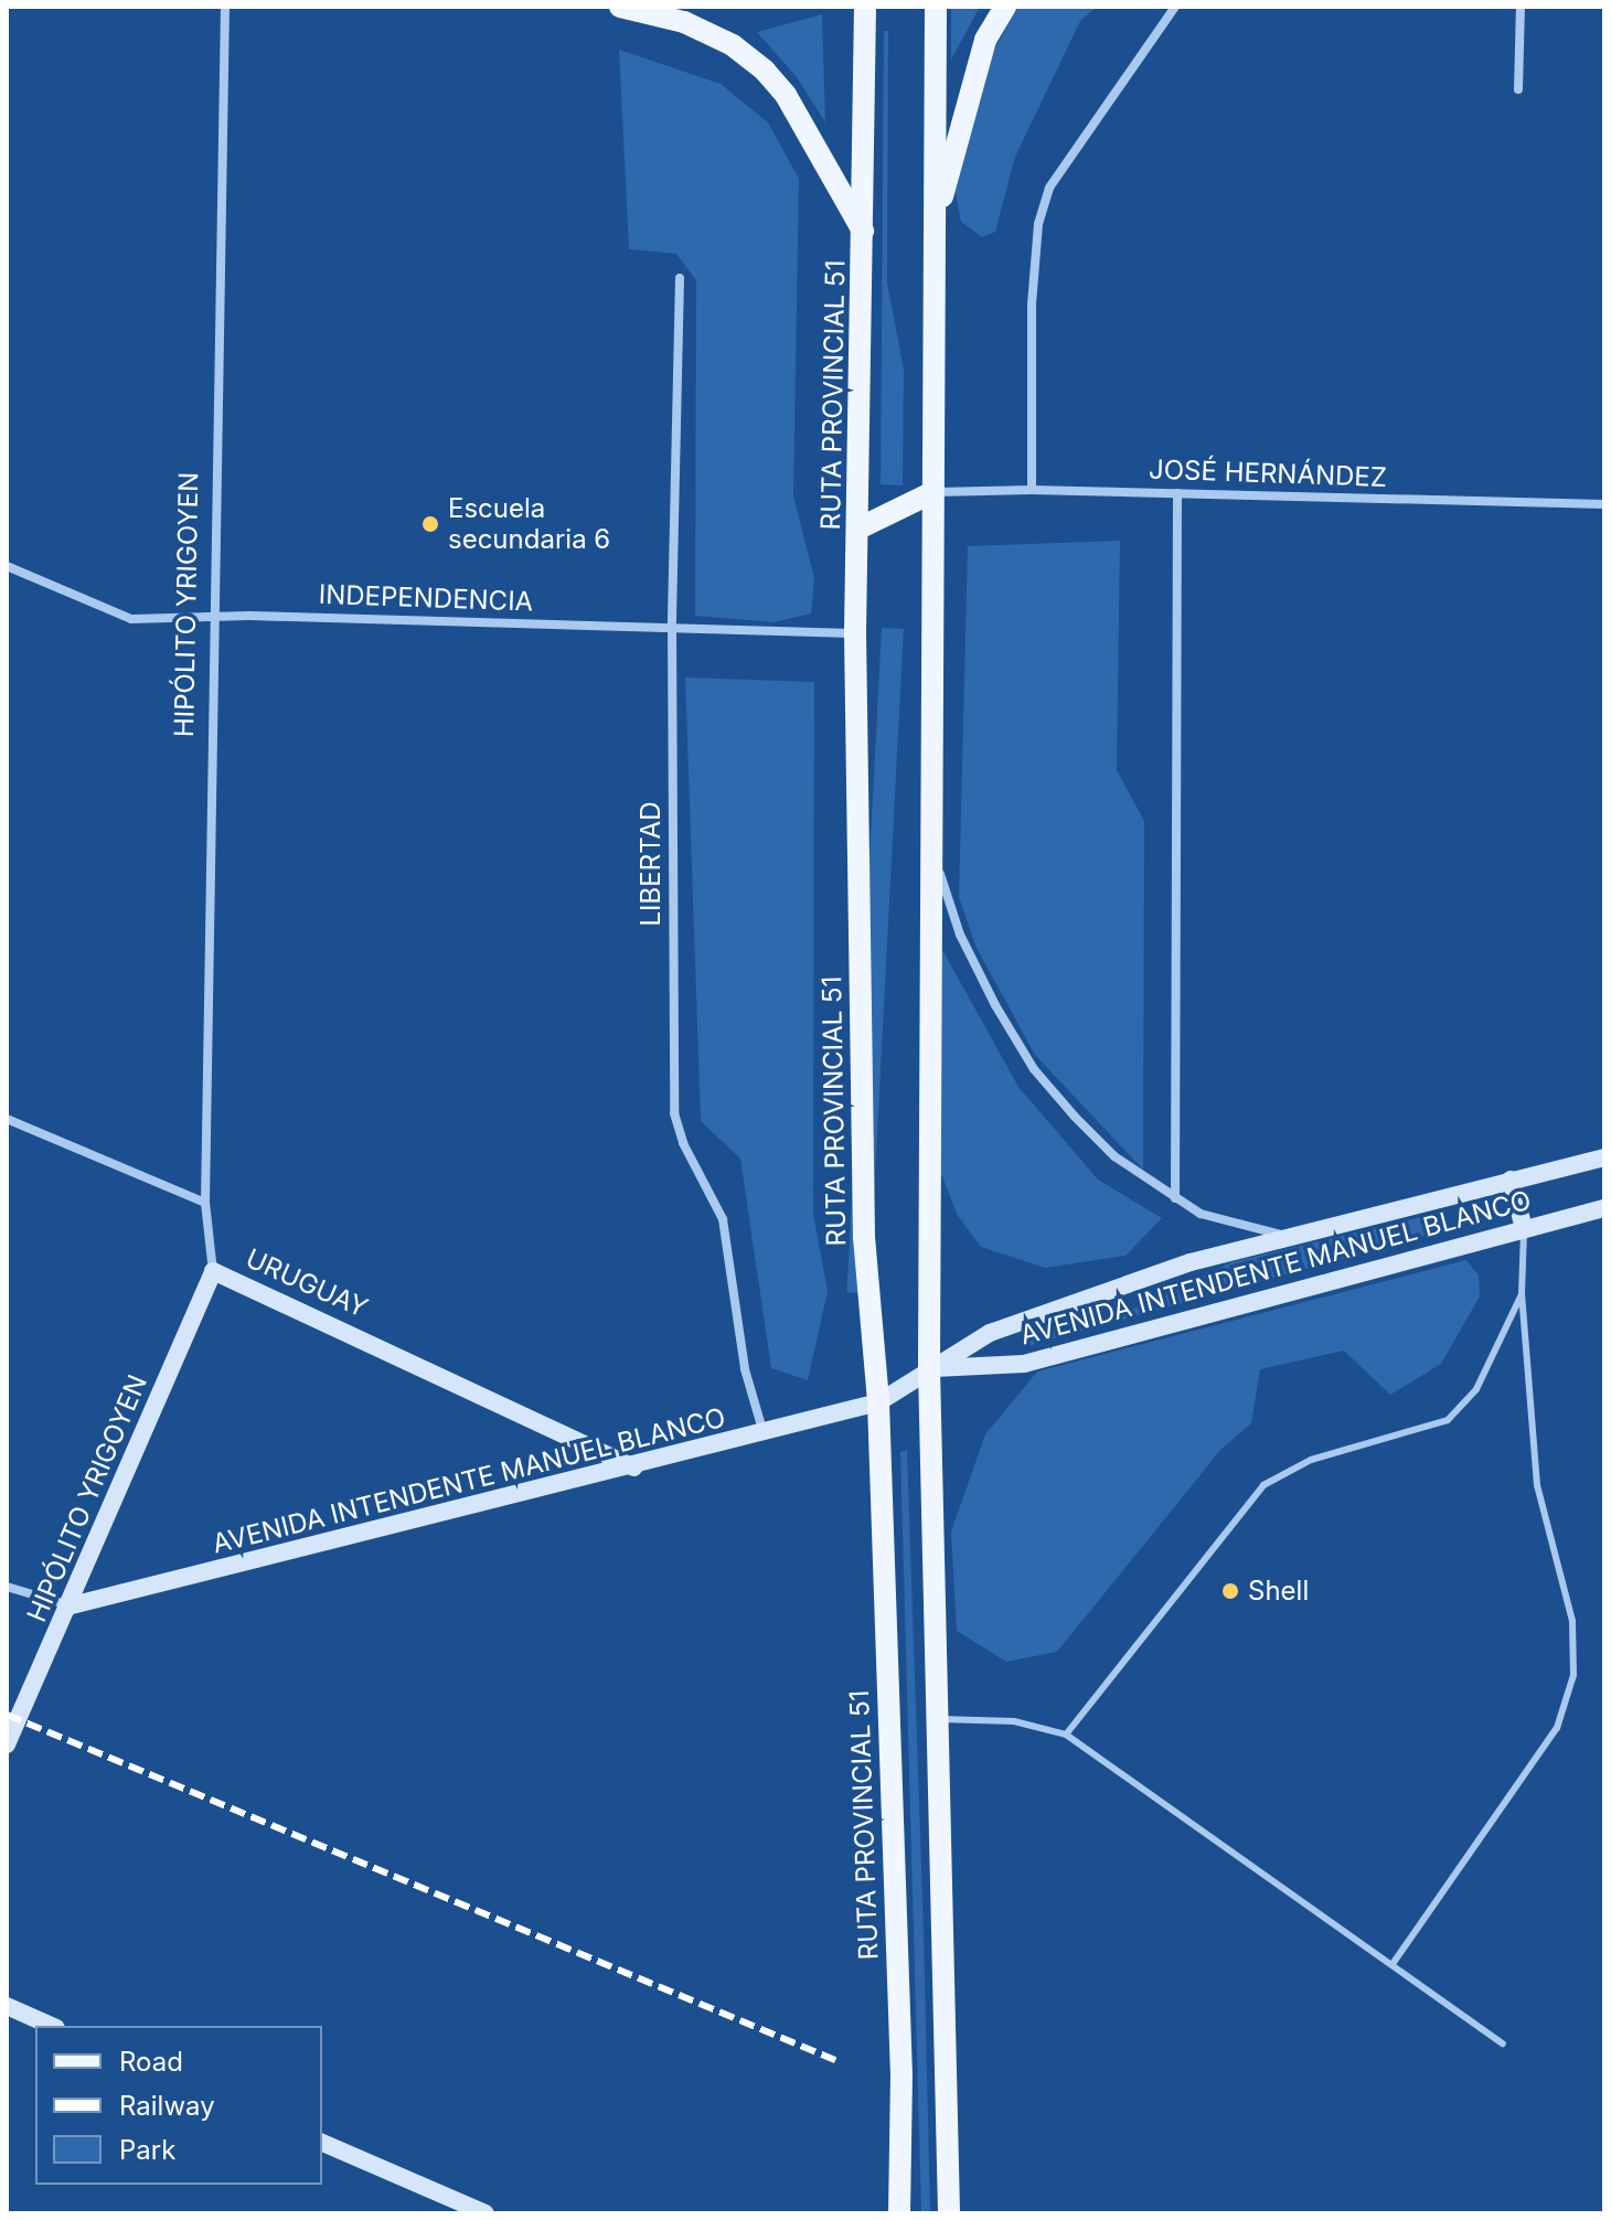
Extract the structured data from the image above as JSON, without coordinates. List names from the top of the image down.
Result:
{
  "streets": {
    "main road": ["RUTA PROVINCIAL 51"],
    "street": [
      "JOSÉ HERNÁNDEZ",
      "INDEPENDENCIA",
      "HIPÓLITO YRIGOYEN",
      "LIBERTAD",
      "AVENIDA INTENDENTE MANUEL BLANCO",
      "URUGUAY"
    ]
  },
  "crossings": [
    ["RUTA PROVINCIAL 51", "INDEPENDENCIA"],
    ["RUTA PROVINCIAL 51", "AVENIDA INTENDENTE MANUEL BLANCO"],
    ["INDEPENDENCIA", "HIPÓLITO YRIGOYEN"],
    ["INDEPENDENCIA", "LIBERTAD"],
    ["HIPÓLITO YRIGOYEN", "AVENIDA INTENDENTE MANUEL BLANCO"],
    ["HIPÓLITO YRIGOYEN", "URUGUAY"],
    ["LIBERTAD", "AVENIDA INTENDENTE MANUEL BLANCO"],
    ["AVENIDA INTENDENTE MANUEL BLANCO", "URUGUAY"]
  ],
  "places": ["Escuela secundaria 6", "Shell"],
  "legend": ["Road", "Railway", "Park"]
}
